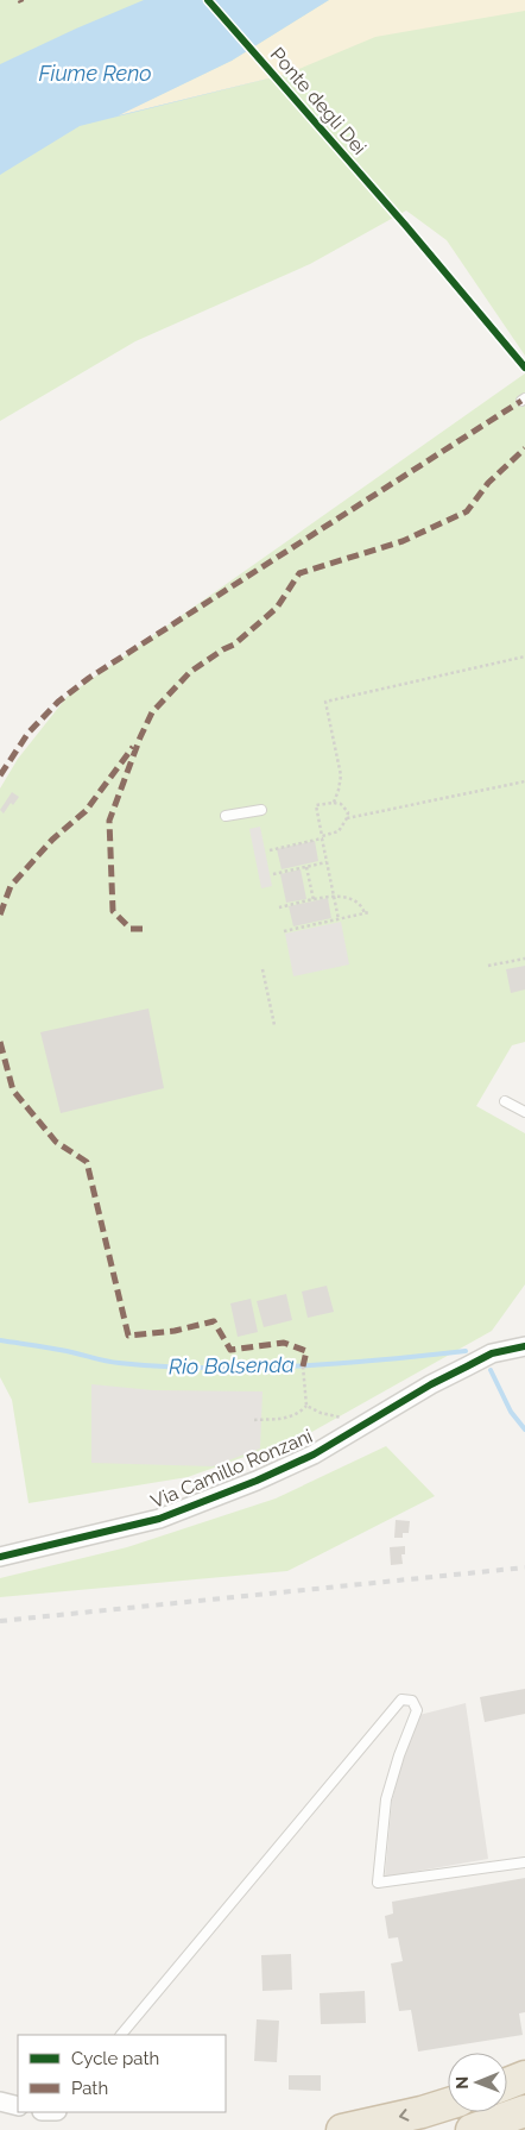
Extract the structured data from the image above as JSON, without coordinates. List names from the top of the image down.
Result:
{
  "streets": {
    "street": ["Via Camillo Ronzani"],
    "cycle path": ["Ponte degli Dei"]
  },
  "water": ["Fiume Reno", "Rio Bolsenda"],
  "legend": ["Cycle path", "Path"],
  "north": "left"
}
